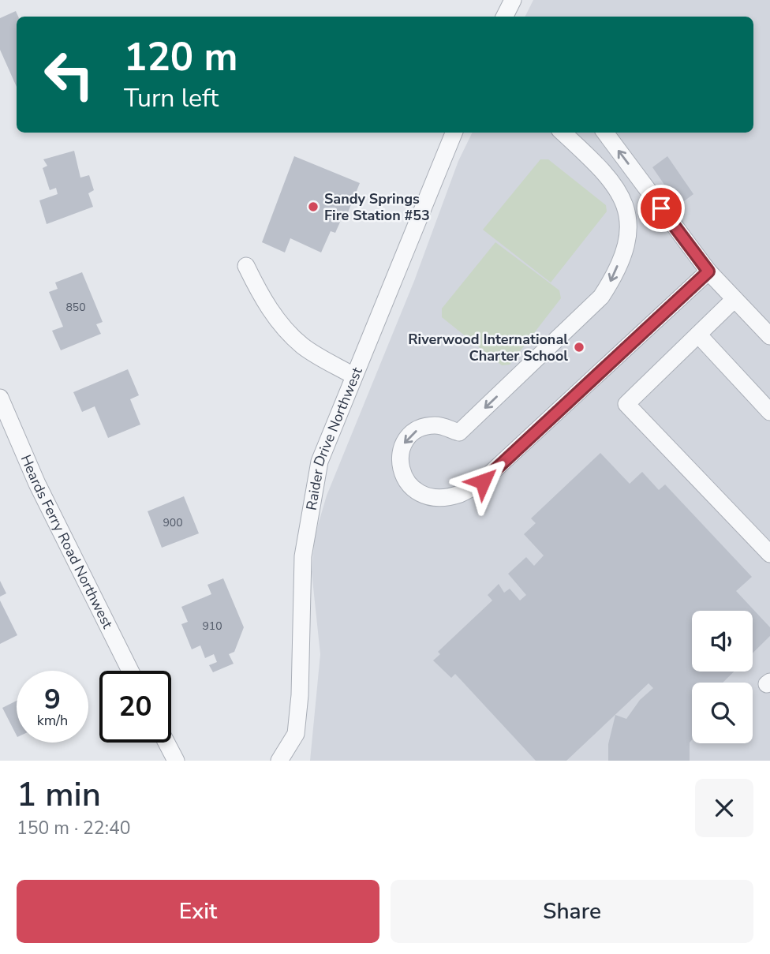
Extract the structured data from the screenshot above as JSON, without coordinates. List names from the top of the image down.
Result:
{
  "streets": {
    "street": ["Raider Drive Northwest", "Heards Ferry Road Northwest"]
  },
  "places": ["Sandy Springs Fire Station #53", "Riverwood International Charter School"],
  "house_numbers": ["850", "900", "910"],
  "page": {
    "turn": ["120 m", "Turn left"],
    "speed": "9 km/h",
    "limit": "20",
    "heading": ["1 min", "150 m · 22:40"],
    "buttons": ["Exit", "Share"]
  }
}
